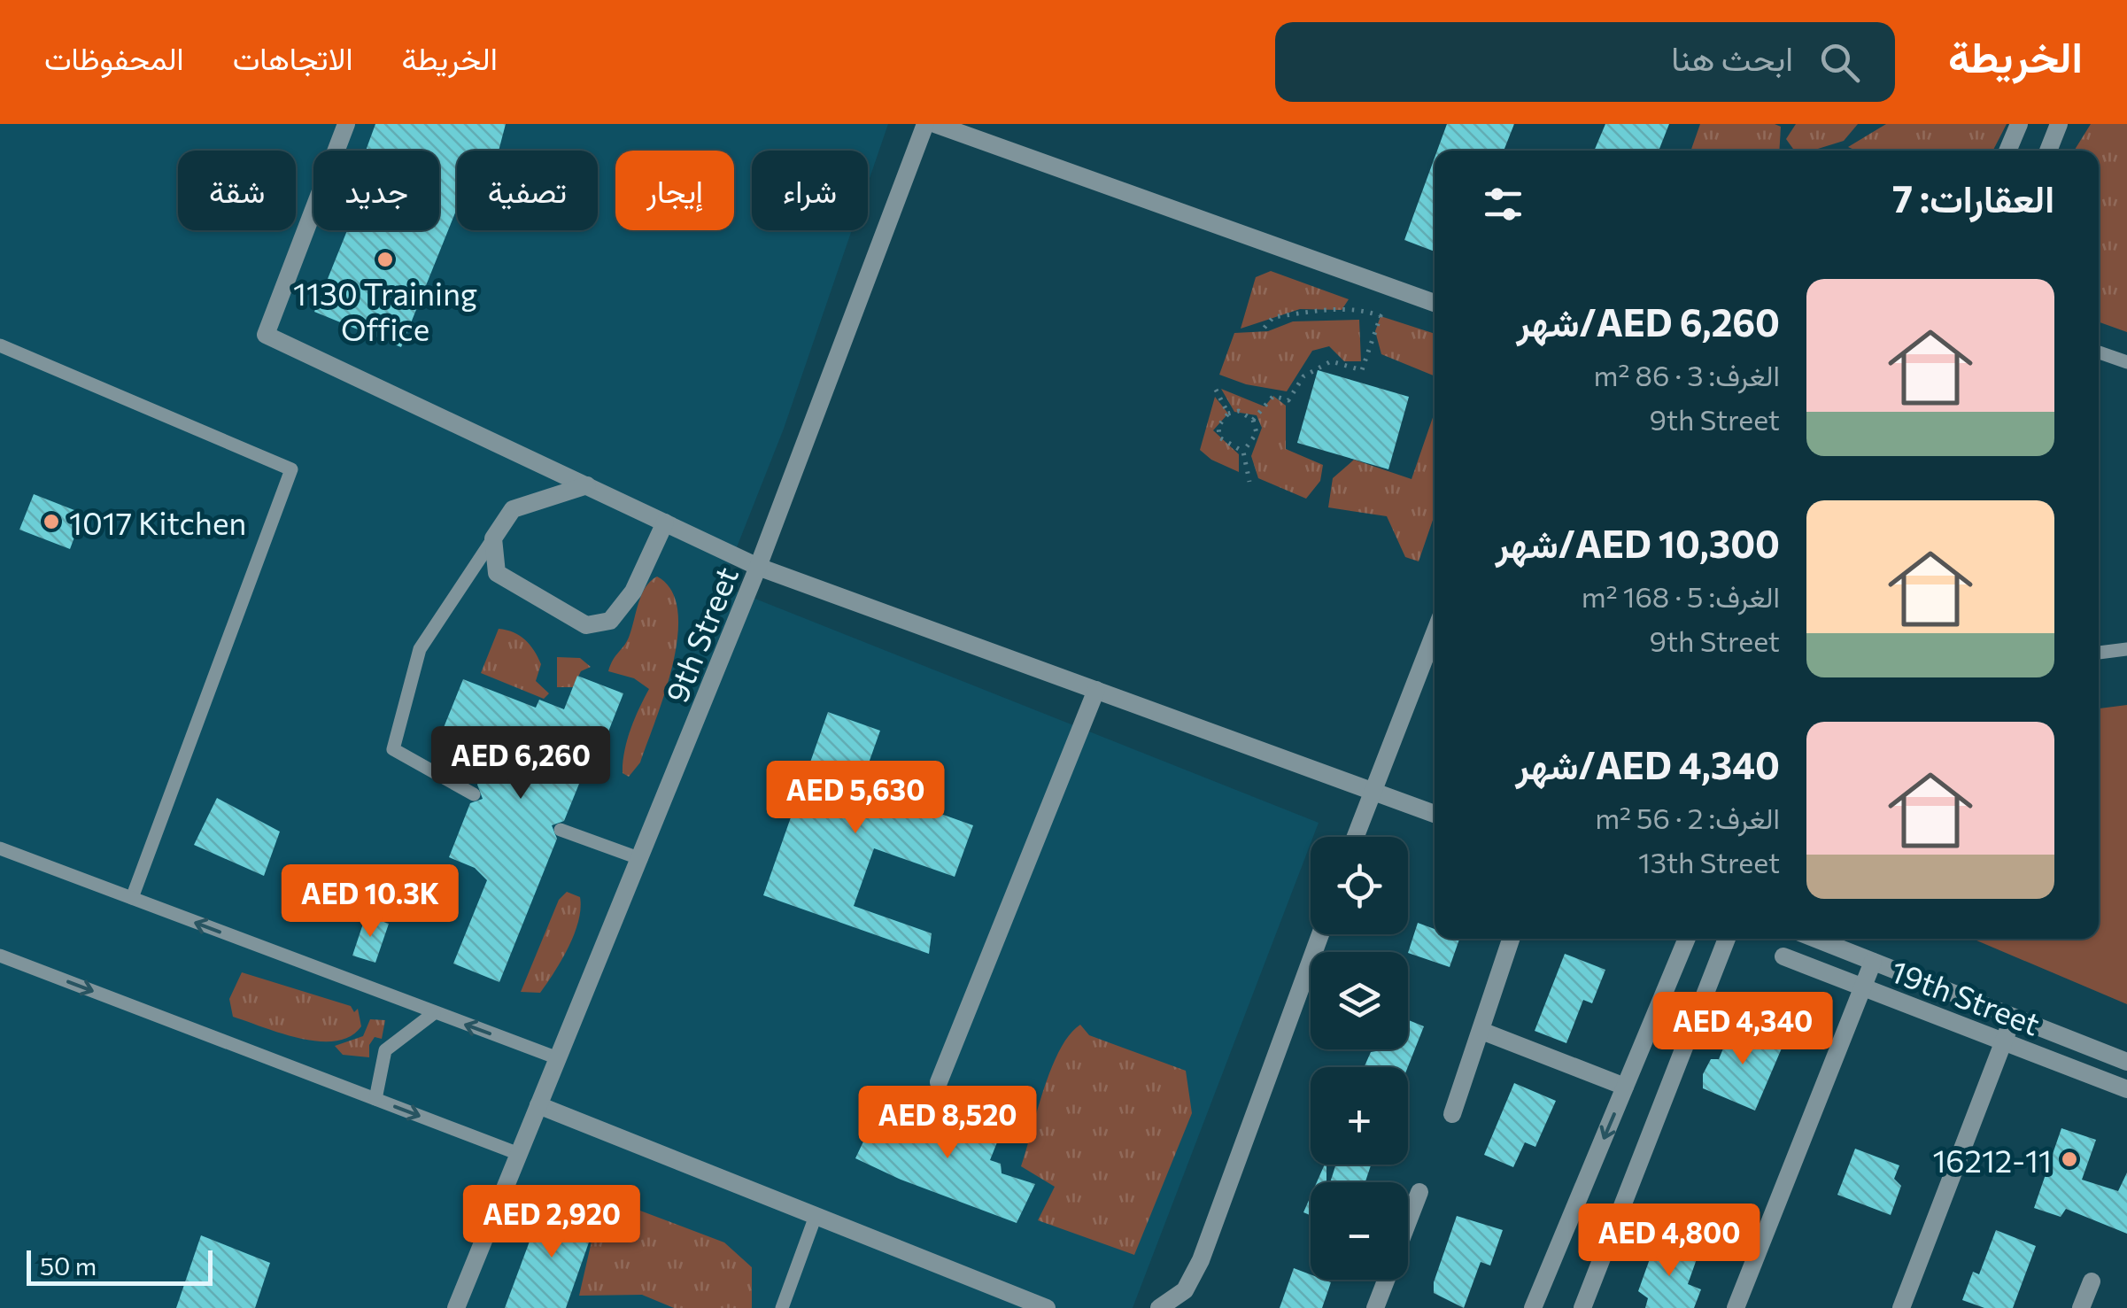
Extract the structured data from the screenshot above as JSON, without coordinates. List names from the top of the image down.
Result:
{
  "streets": {
    "street": ["9th Street", "19th Street"]
  },
  "places": ["1130 Training Office", "1017 Kitchen", "16212-11"],
  "scale_bar": "50 m",
  "page": {
    "header": "الخريطة",
    "search": "ابحث هنا",
    "nav": ["الخريطة", "الاتجاهات", "المحفوظات"],
    "chip": [
      "شراء",
      "إيجار",
      "تصفية",
      "جديد",
      "شقة"
    ],
    "heading": "العقارات: 7",
    "list": [
      {
        "name": "AED 6,260/شهر",
        "note": "الغرف: 3 · 86 m² · 9th Street"
      },
      {
        "name": "AED 10,300/شهر",
        "note": "الغرف: 5 · 168 m² · 9th Street"
      },
      {
        "name": "AED 4,340/شهر",
        "note": "الغرف: 2 · 56 m² · 13th Street"
      }
    ],
    "price": [
      "AED 6,260",
      "AED 5,630",
      "AED 10.3K",
      "AED 4,340",
      "AED 8,520",
      "AED 2,920",
      "AED 4,800"
    ],
    "map_buttons": ["+", "−"],
    "scale": "50 m"
  }
}
